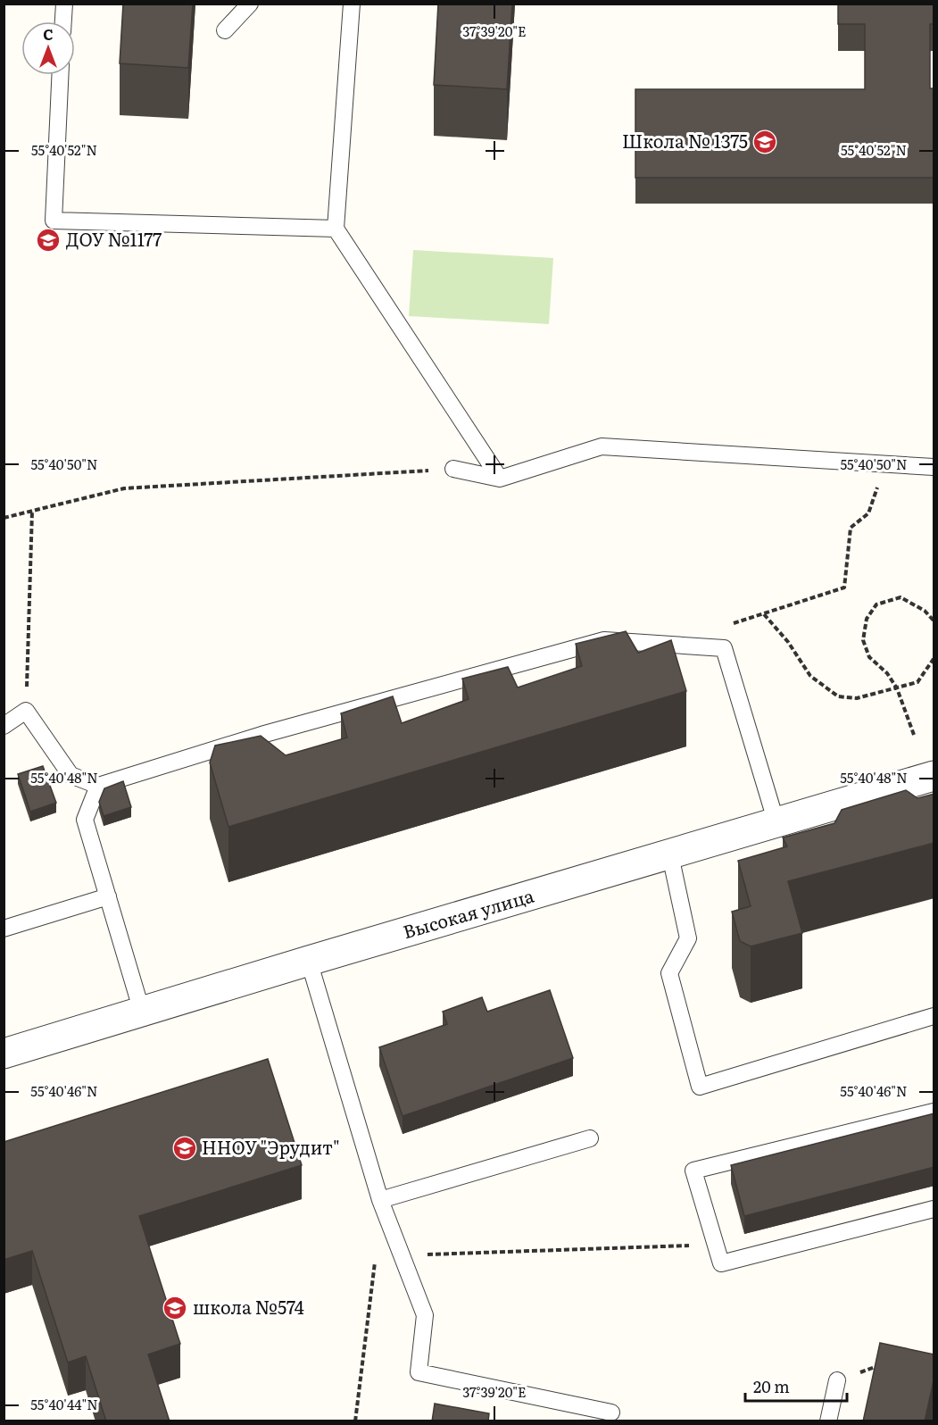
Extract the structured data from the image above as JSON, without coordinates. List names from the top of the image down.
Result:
{
  "streets": {
    "street": ["Высокая улица"]
  },
  "places": {
    "school or university": [
      "Школа № 1375",
      "ДОУ №1177",
      "ННОУ \"Эрудит\"",
      "школа №574"
    ]
  },
  "scale_bar": "20 m",
  "north": "top",
  "coordinates": [
    "37°39'20\"E",
    "55°40'52\"N",
    "55°40'50\"N",
    "55°40'48\"N",
    "55°40'46\"N",
    "55°40'44\"N"
  ]
}
